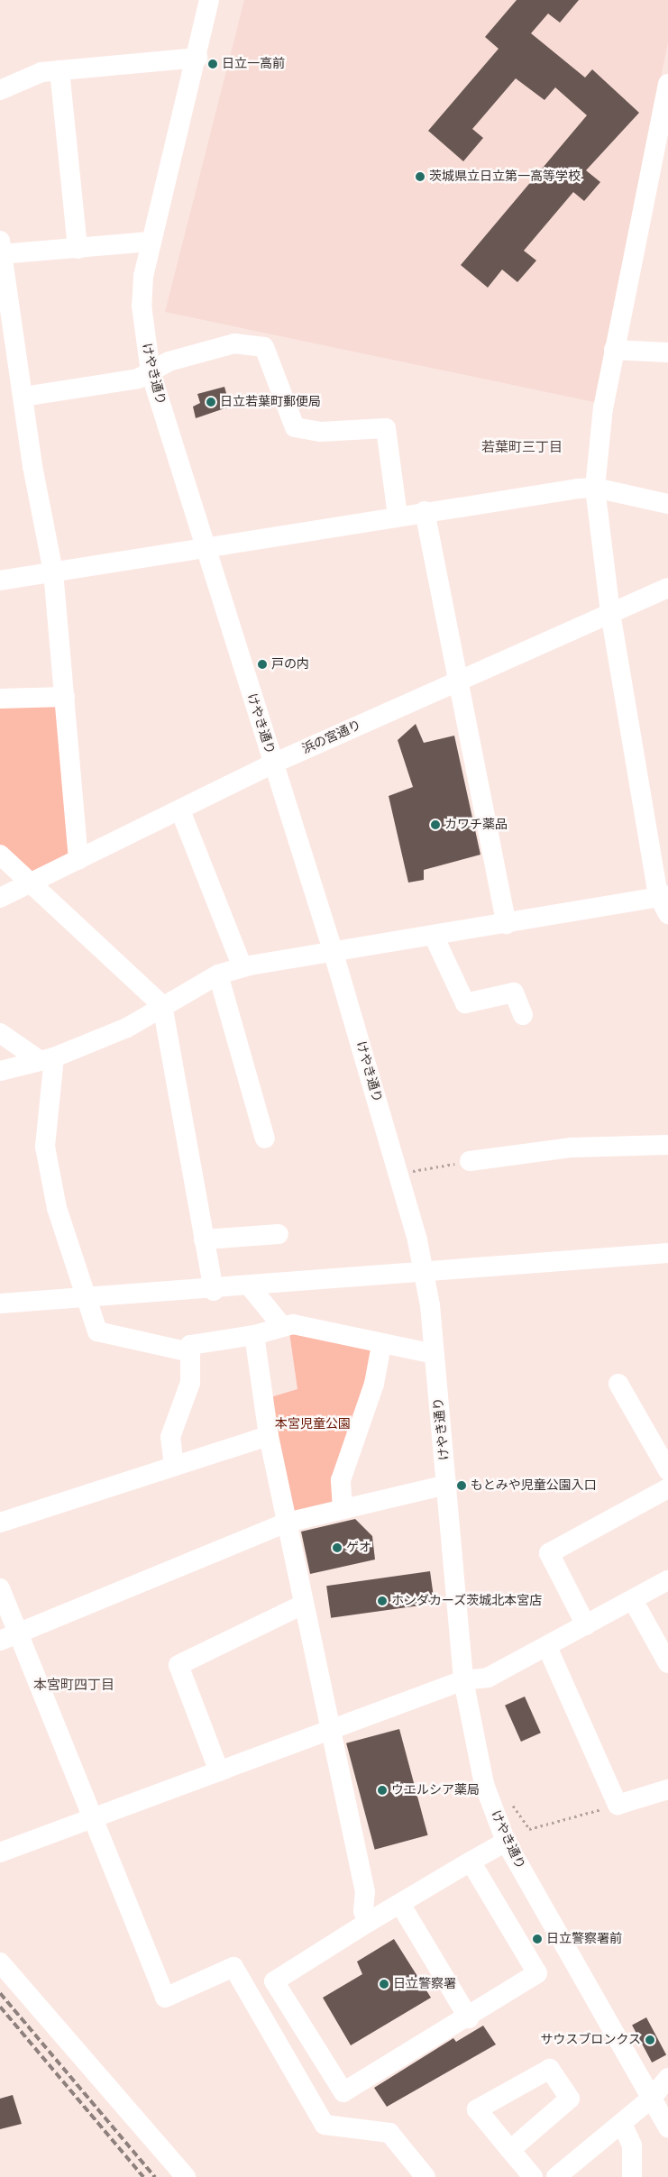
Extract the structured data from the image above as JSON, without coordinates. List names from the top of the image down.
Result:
{
  "streets": {
    "street": ["けやき通り", "浜の宮通り"]
  },
  "crossings": [
    ["けやき通り", "浜の宮通り"]
  ],
  "districts": ["若葉町三丁目", "本宮町四丁目"],
  "parks": ["本宮児童公園"],
  "places": [
    "日立一高前",
    "茨城県立日立第一高等学校",
    "日立若葉町郵便局",
    "戸の内",
    "カワチ薬品",
    "もとみや児童公園入口",
    "ゲオ",
    "ホンダカーズ茨城北本宮店",
    "ウエルシア薬局",
    "日立警察署前",
    "日立警察署",
    "サウスブロンクス"
  ]
}
